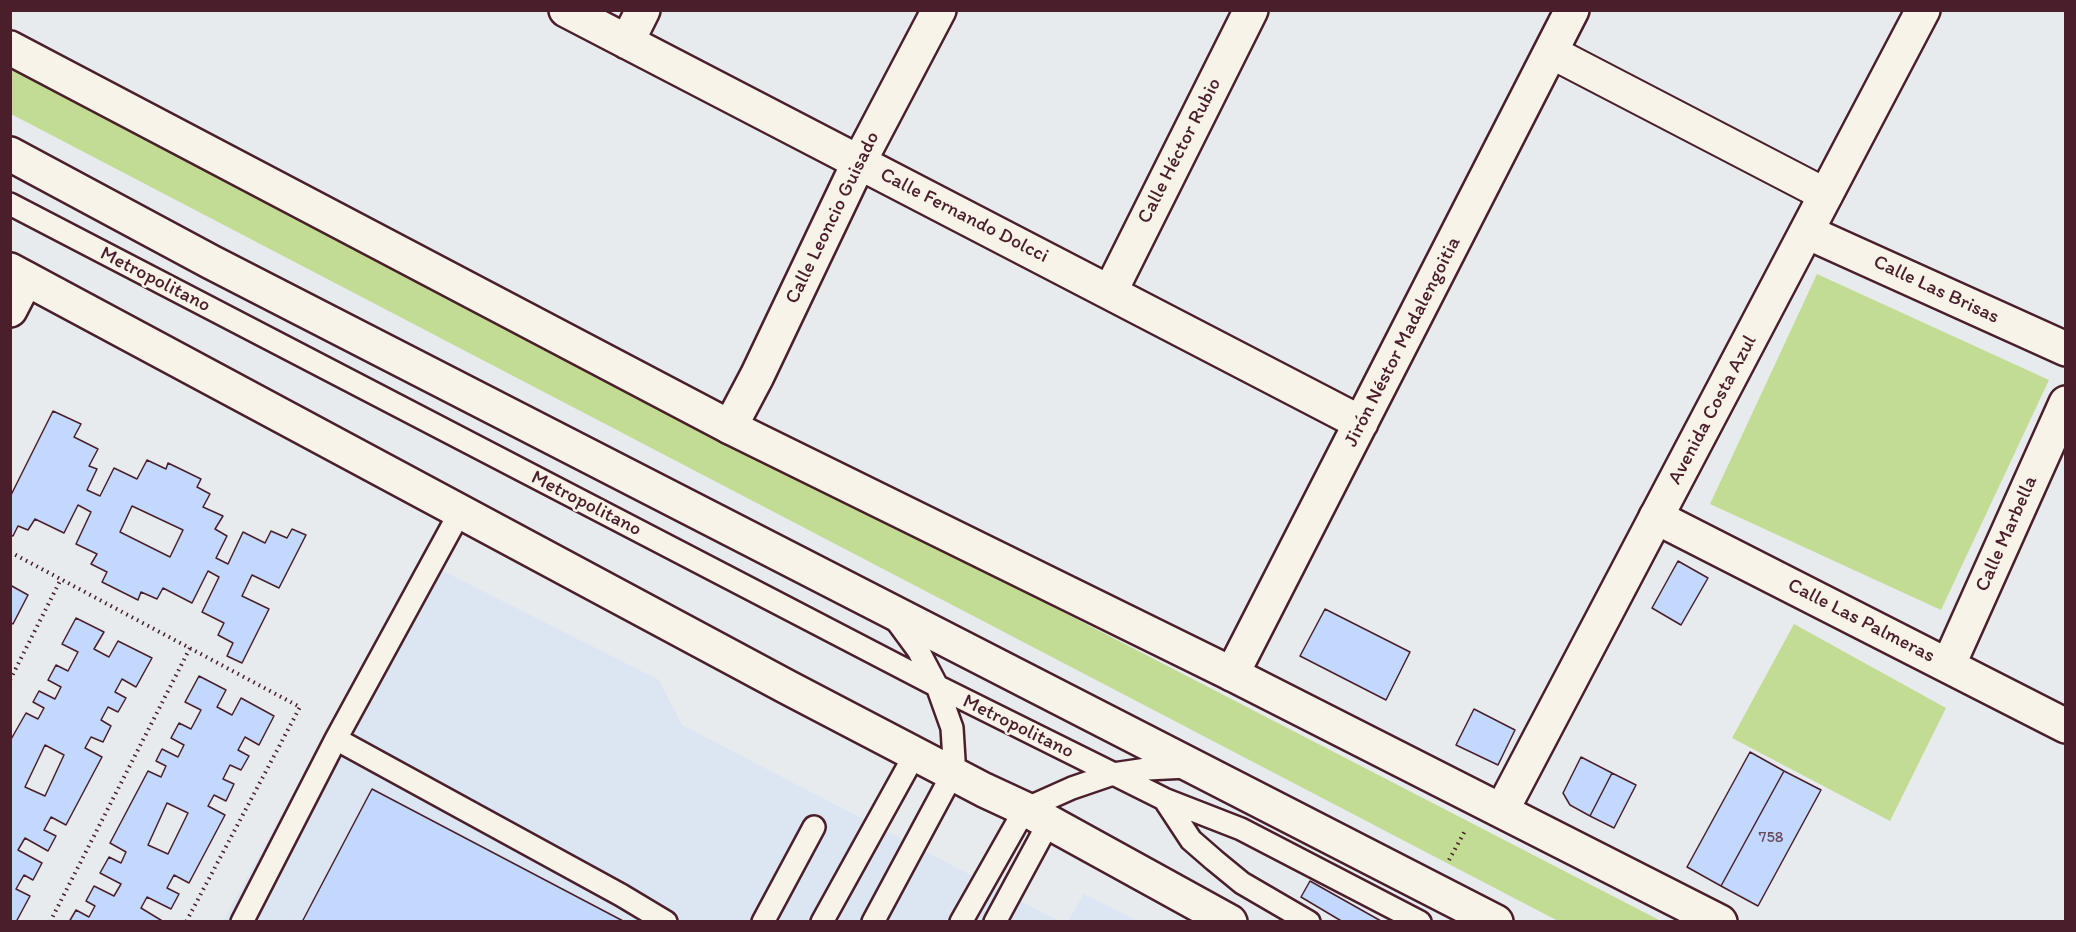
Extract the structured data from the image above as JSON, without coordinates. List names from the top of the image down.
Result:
{
  "streets": {
    "main road": [
      "Calle Héctor Rubio",
      "Calle Fernando Dolcci",
      "Calle Leoncio Guisado",
      "Calle Las Brisas",
      "Jirón Néstor Madalengoitia",
      "Avenida Costa Azul",
      "Calle Marbella",
      "Calle Las Palmeras"
    ],
    "lane": ["Metropolitano"]
  },
  "crossings": [
    ["Calle Héctor Rubio", "Calle Fernando Dolcci"],
    ["Calle Fernando Dolcci", "Calle Leoncio Guisado"],
    ["Calle Fernando Dolcci", "Jirón Néstor Madalengoitia"],
    ["Calle Las Brisas", "Avenida Costa Azul"],
    ["Avenida Costa Azul", "Calle Las Palmeras"],
    ["Calle Marbella", "Calle Las Palmeras"]
  ],
  "house_numbers": ["758"]
}
